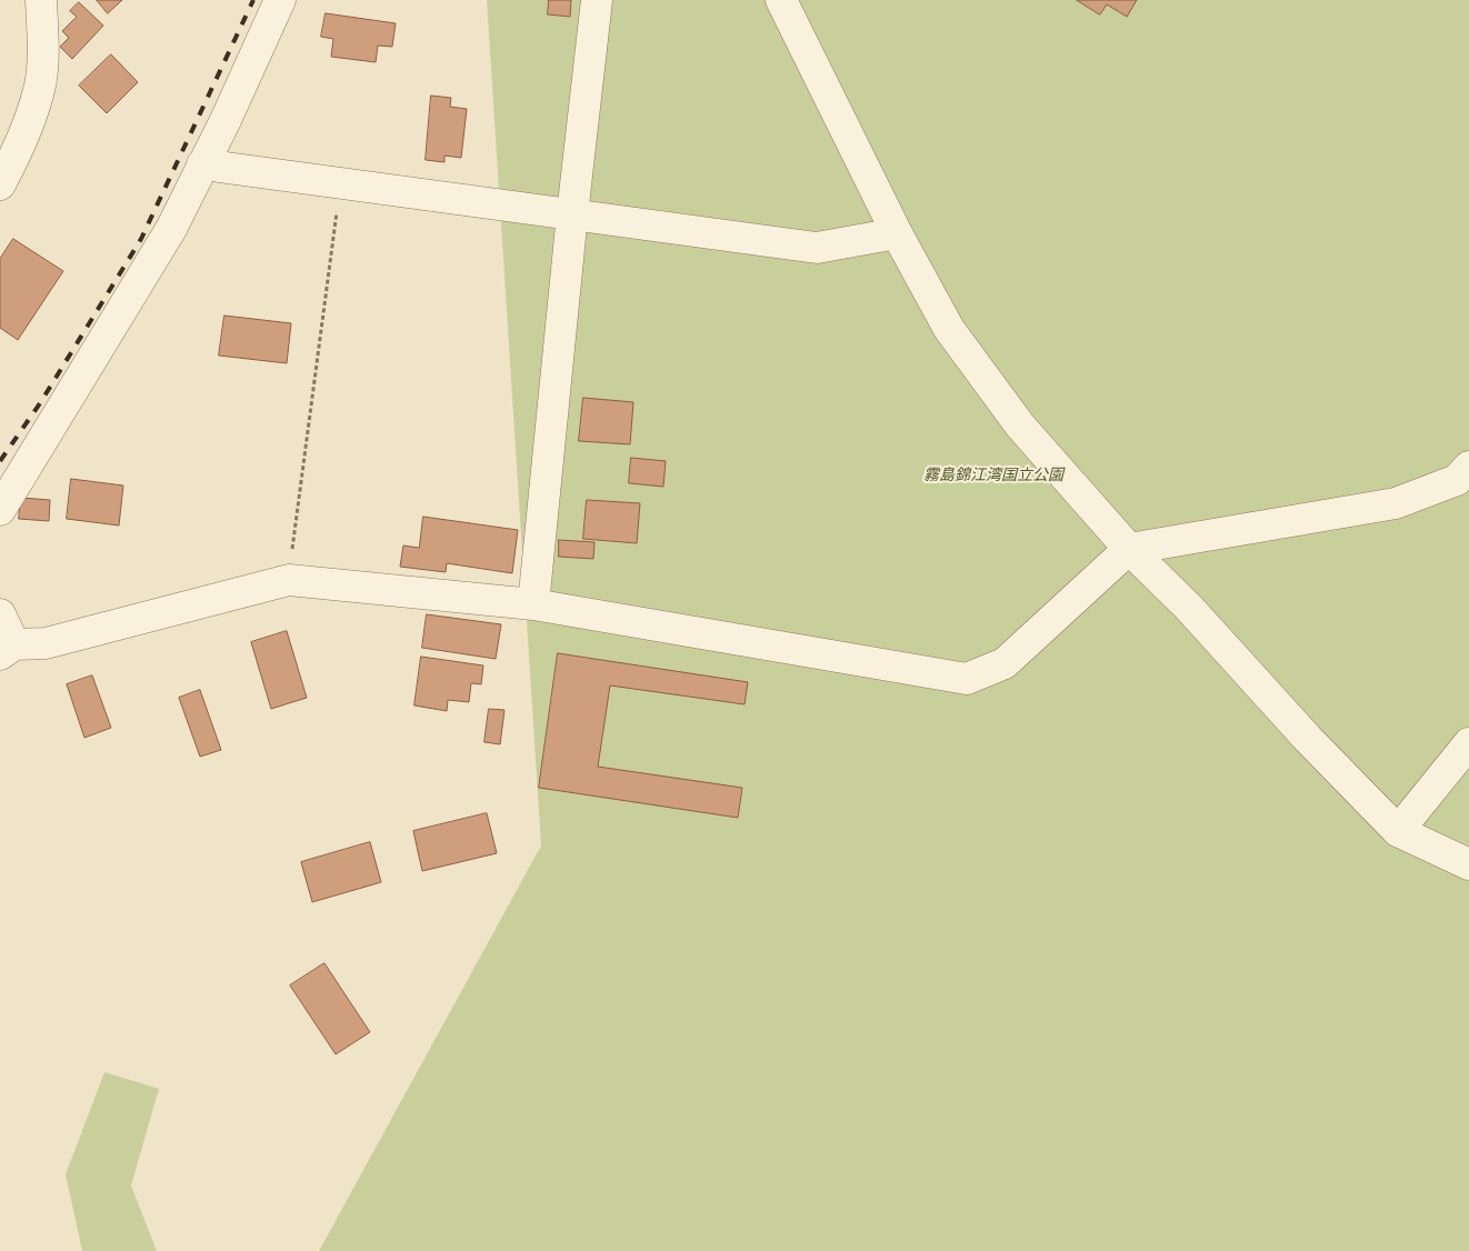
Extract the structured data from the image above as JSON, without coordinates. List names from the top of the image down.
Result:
{
  "parks": ["霧島錦江湾国立公園"]
}
